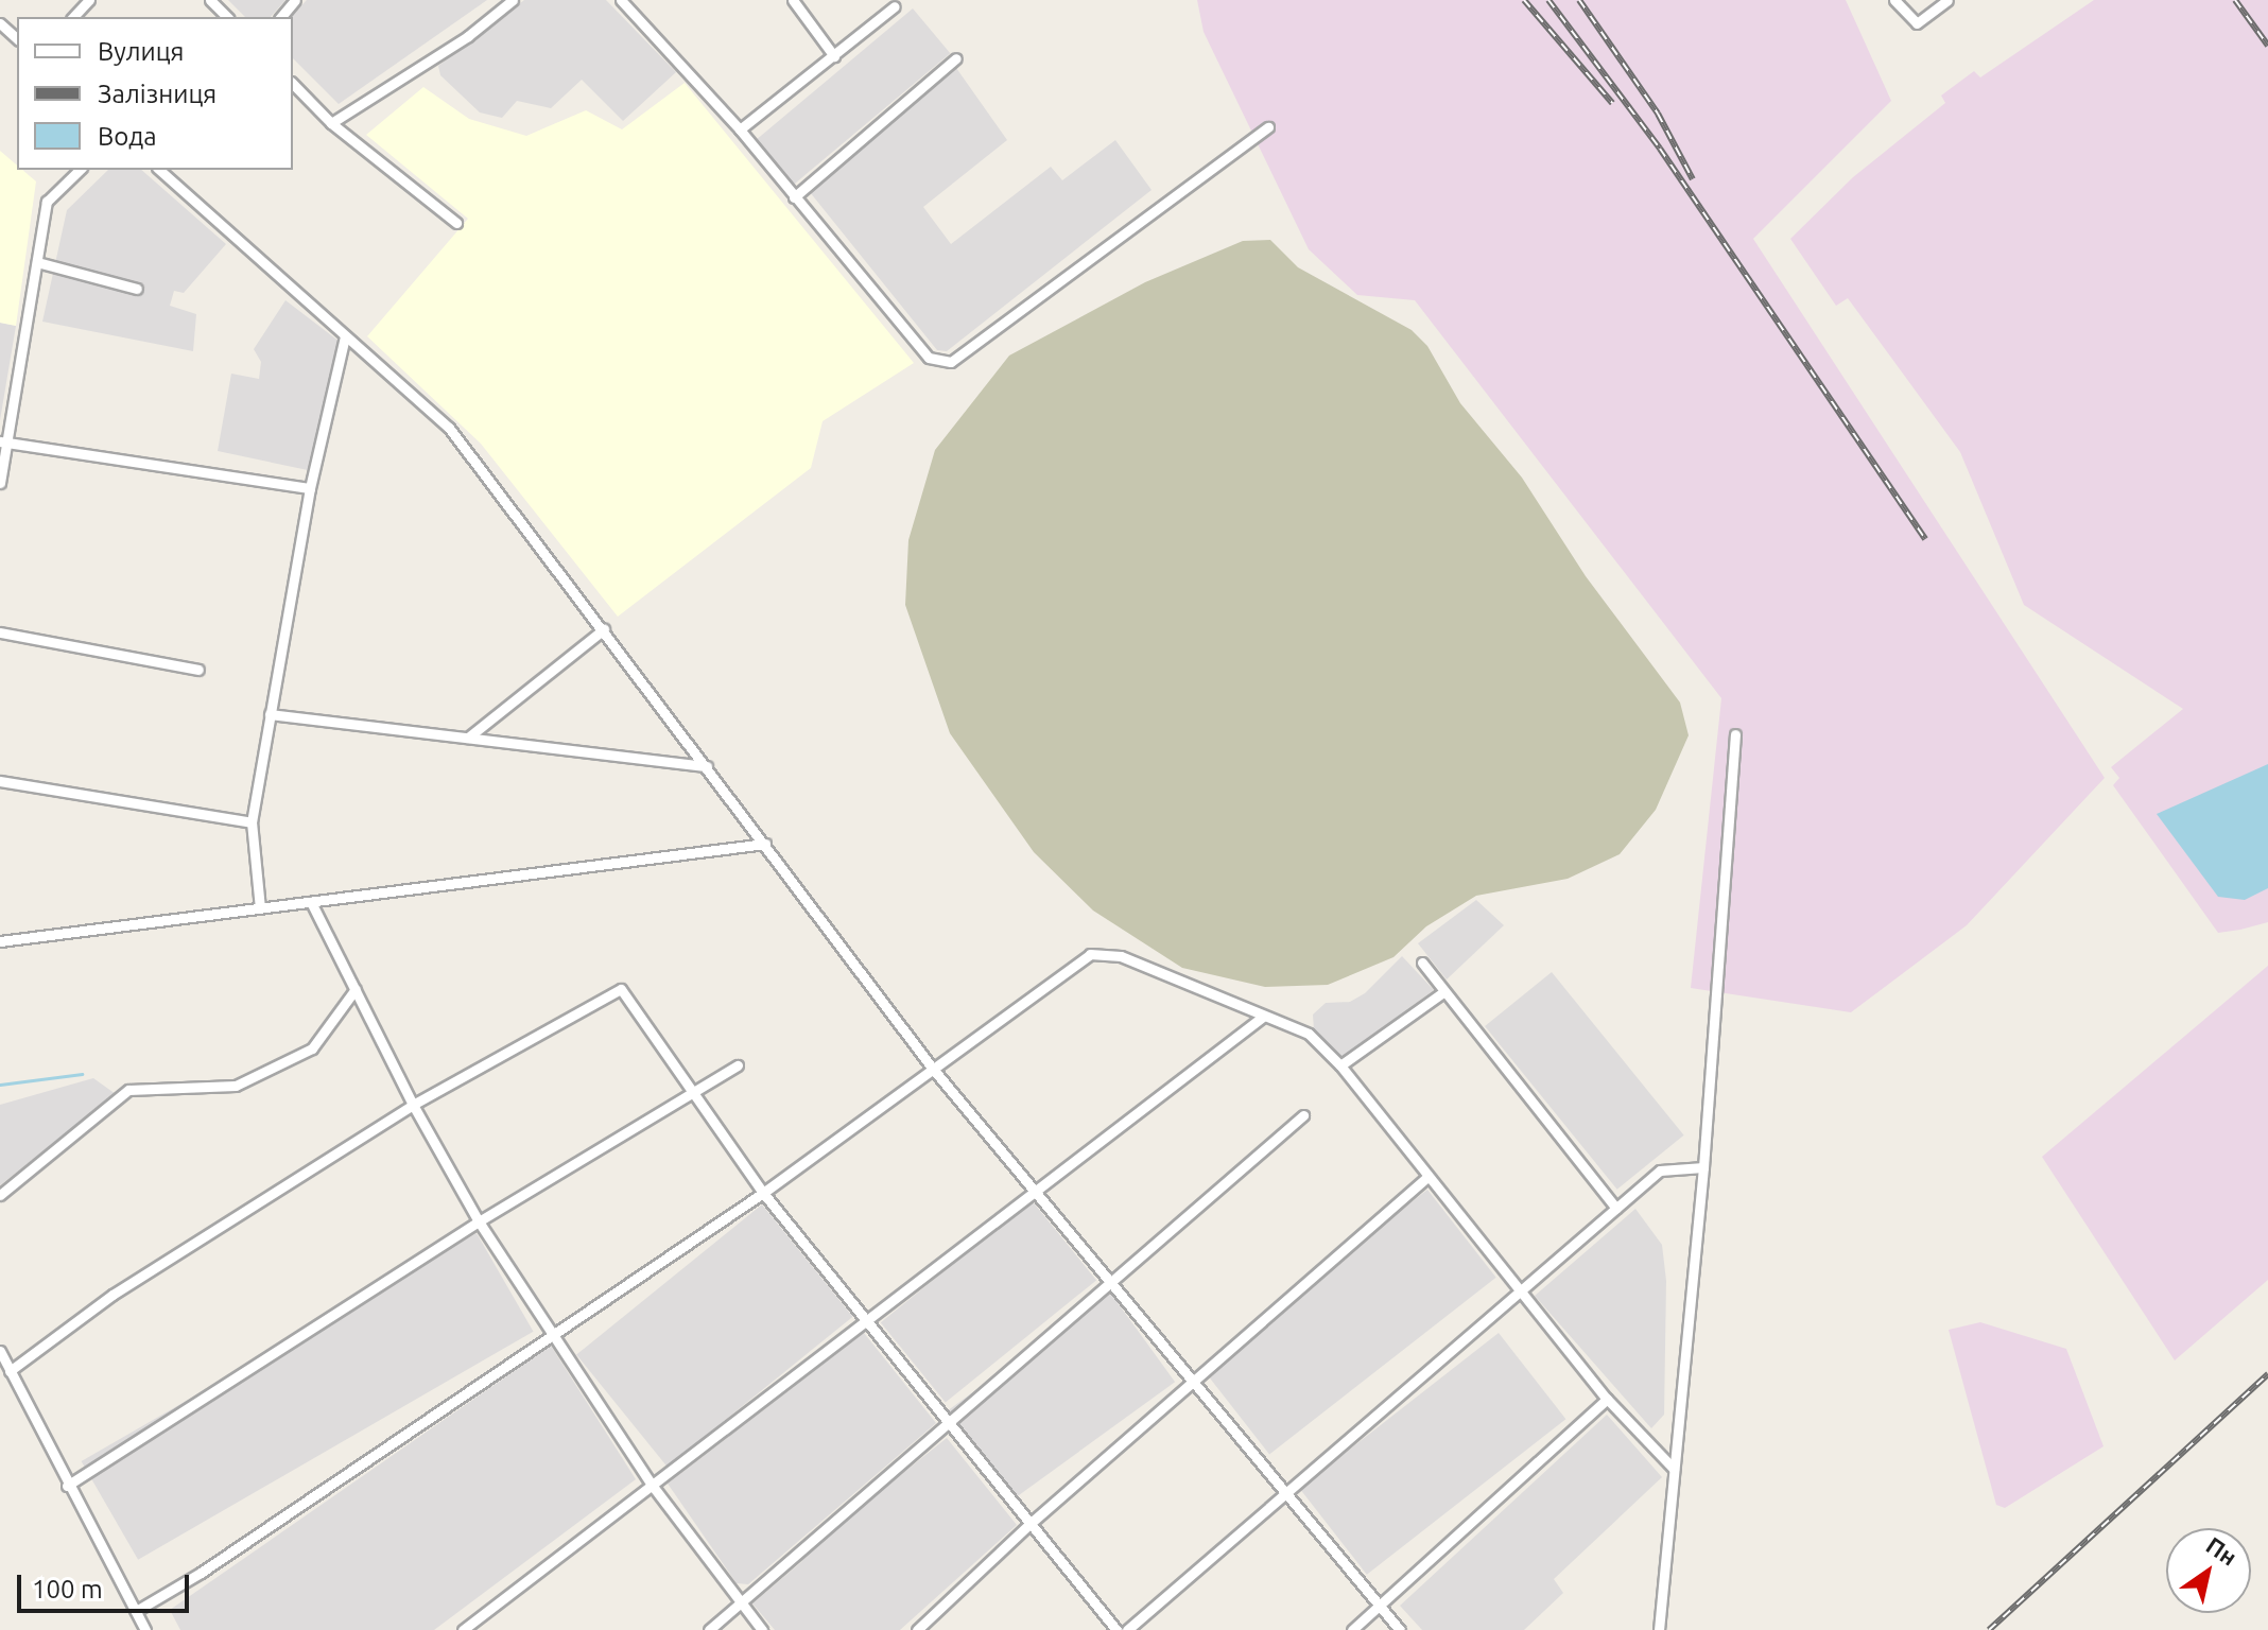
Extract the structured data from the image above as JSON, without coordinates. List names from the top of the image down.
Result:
{
  "legend": ["Вулиця", "Залізниця", "Вода"],
  "scale_bar": "100 m",
  "north": "top right"
}
